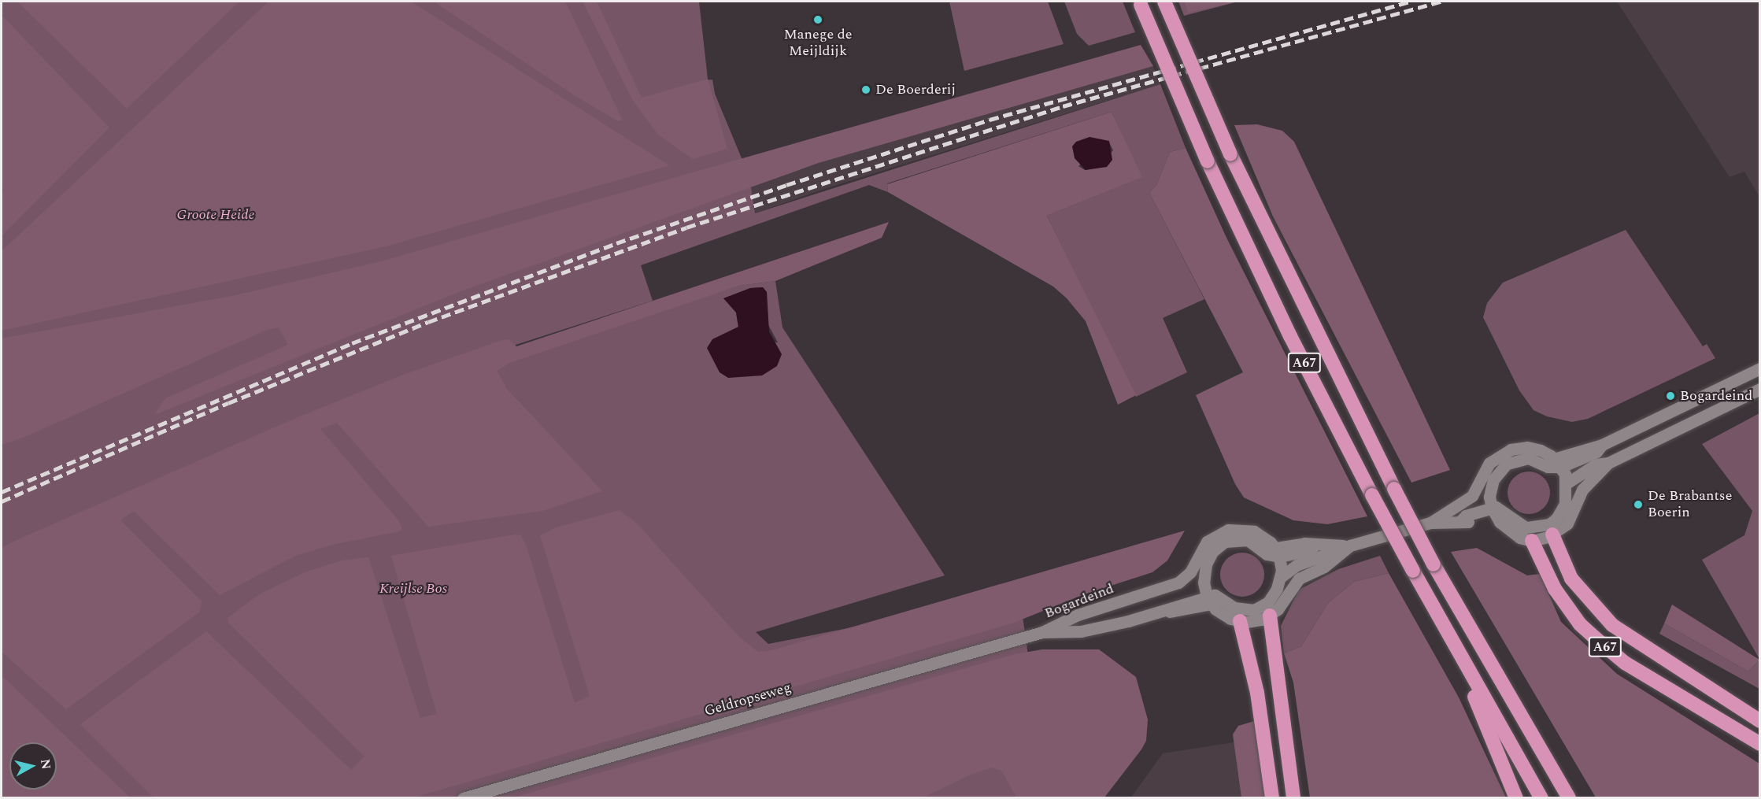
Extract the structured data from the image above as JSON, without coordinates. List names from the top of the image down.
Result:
{
  "streets": {
    "highway": ["A67"],
    "main road": ["Bogardeind", "Geldropseweg"]
  },
  "crossings": [
    ["Bogardeind", "Geldropseweg"]
  ],
  "parks": ["Groote Heide", "Kreijlse Bos"],
  "places": [
    "Manege de Meijldijk",
    "De Boerderij",
    "Bogardeind",
    "De Brabantse Boerin"
  ],
  "north": "right"
}
